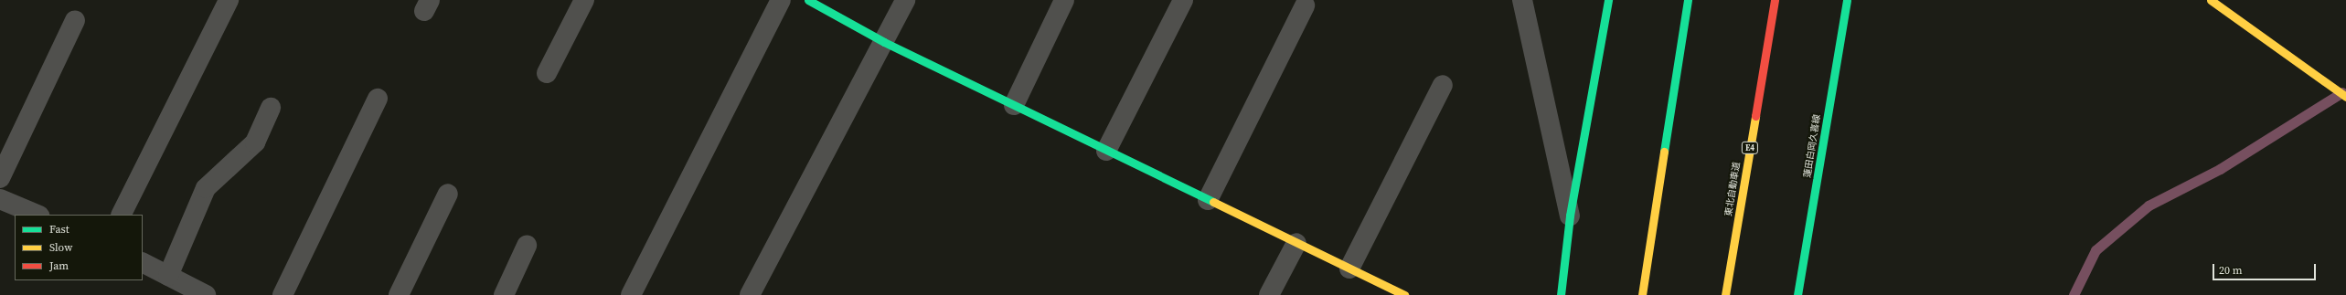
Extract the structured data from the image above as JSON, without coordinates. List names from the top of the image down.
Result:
{
  "streets": {
    "main road": ["蓮田白岡久喜線", "E4", "東北自動車道"]
  },
  "legend": ["Fast", "Slow", "Jam"],
  "scale_bar": "20 m"
}
